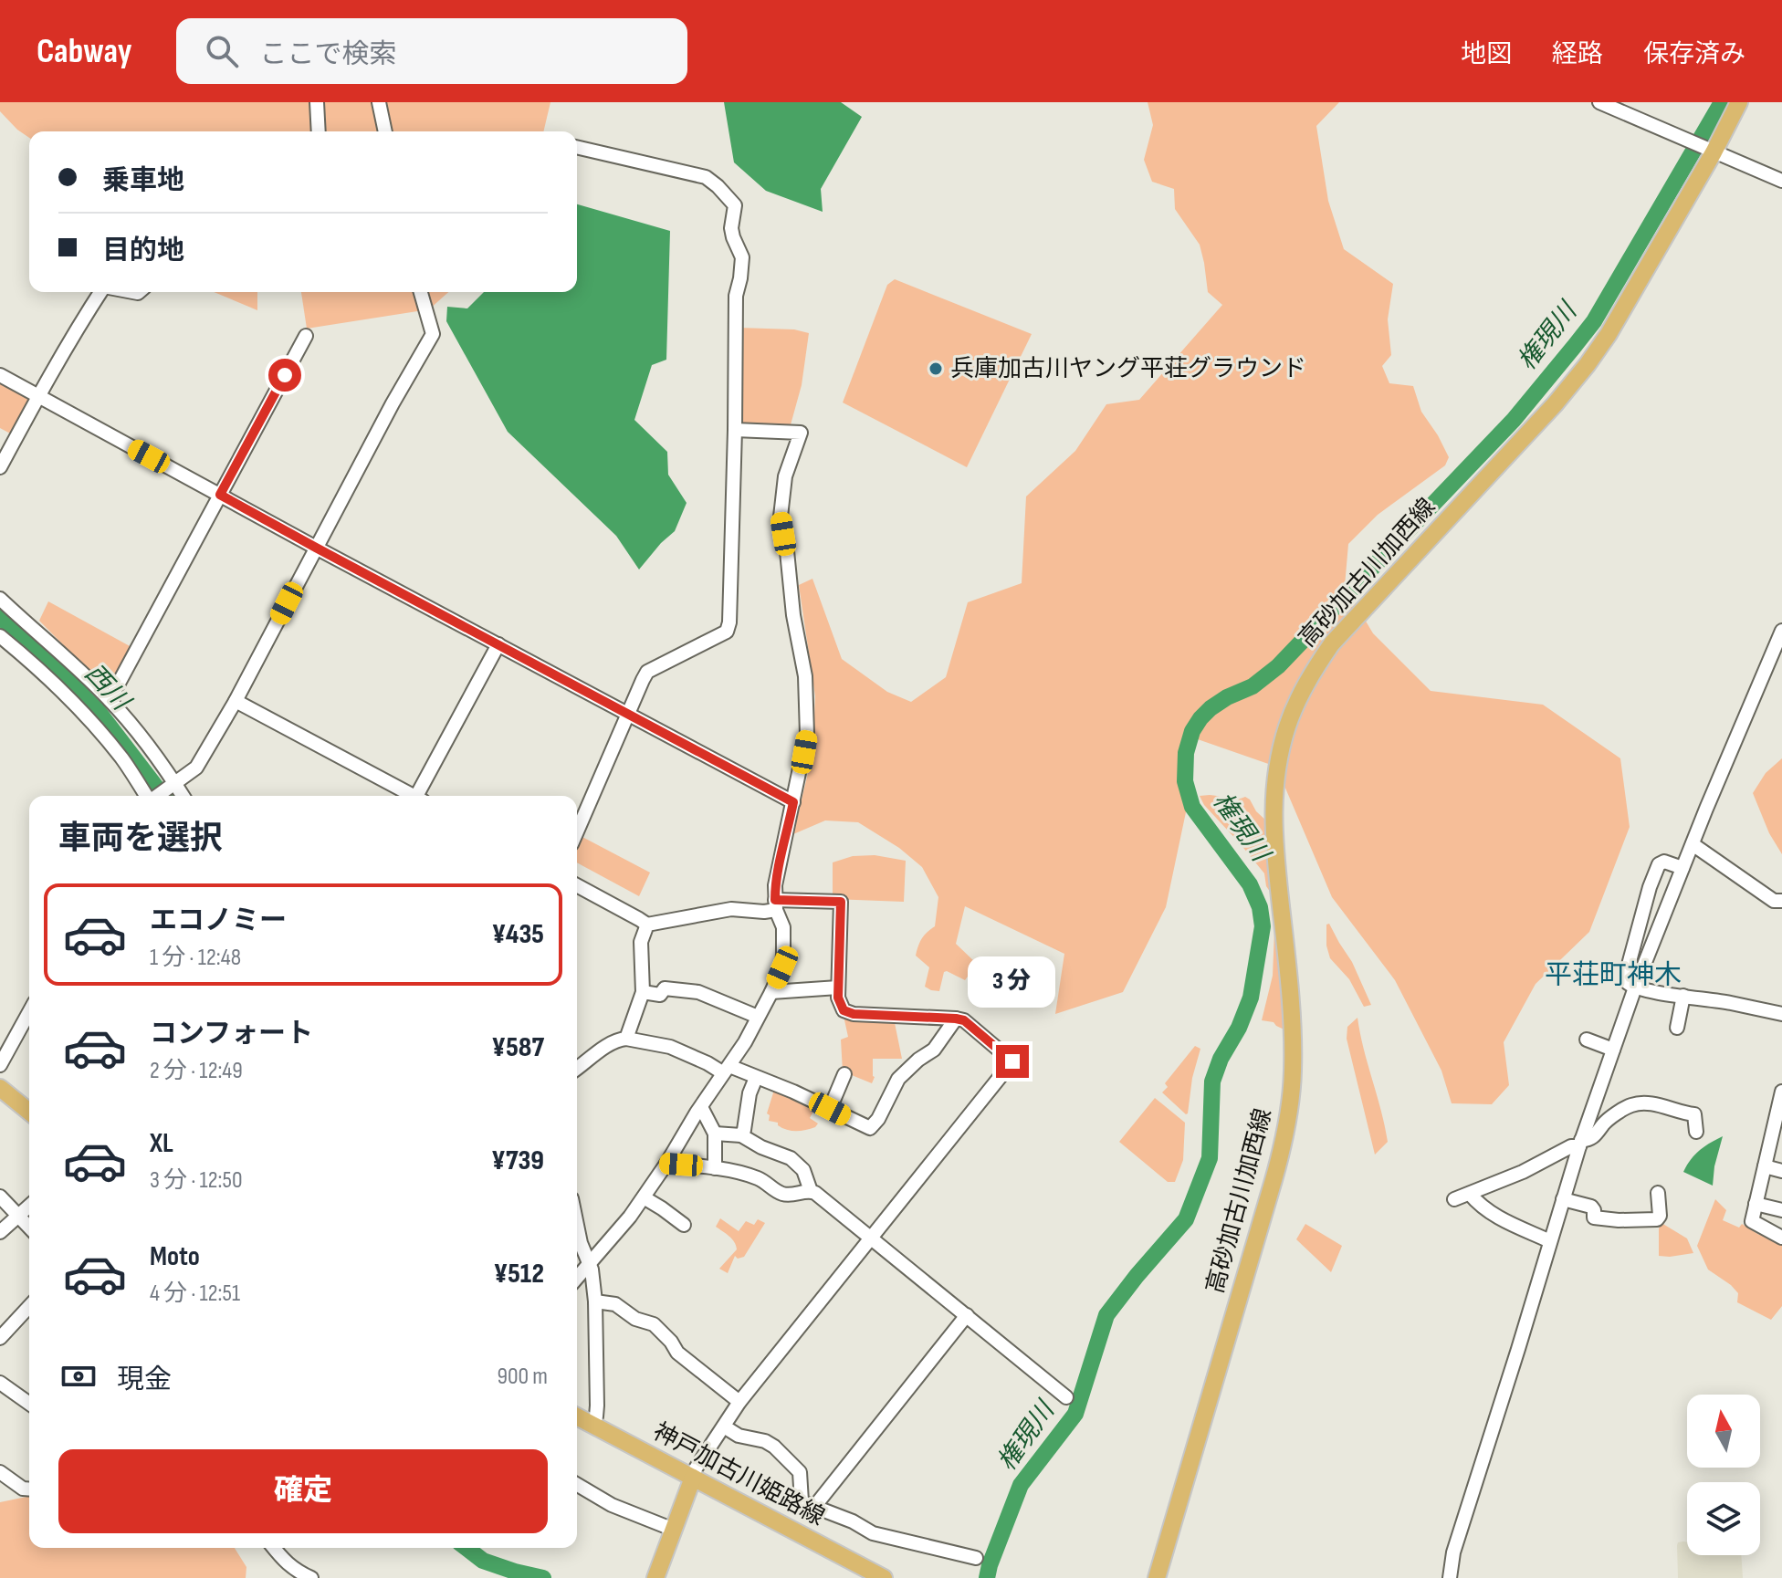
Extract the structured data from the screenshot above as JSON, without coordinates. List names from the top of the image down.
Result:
{
  "streets": {
    "main road": ["高砂加古川加西線", "神戸加古川姫路線"]
  },
  "districts": ["平荘町神木"],
  "water": ["権現川", "西川"],
  "places": ["兵庫加古川ヤング平荘グラウンド"],
  "north": "top",
  "page": {
    "header": "Cabway",
    "search": "ここで検索",
    "nav": ["地図", "経路", "保存済み"],
    "banner": ["乗車地", "目的地"],
    "heading": "車両を選択",
    "list": [
      {
        "name": "エコノミー",
        "note": "1 分 · 12:48",
        "value": "¥435"
      },
      {
        "name": "コンフォート",
        "note": "2 分 · 12:49",
        "value": "¥587"
      },
      {
        "name": "XL",
        "note": "3 分 · 12:50",
        "value": "¥739"
      },
      {
        "name": "Moto",
        "note": "4 分 · 12:51",
        "value": "¥512"
      }
    ],
    "bubble": "3 分",
    "pay": ["現金", "900 m"],
    "buttons": "確定"
  }
}
